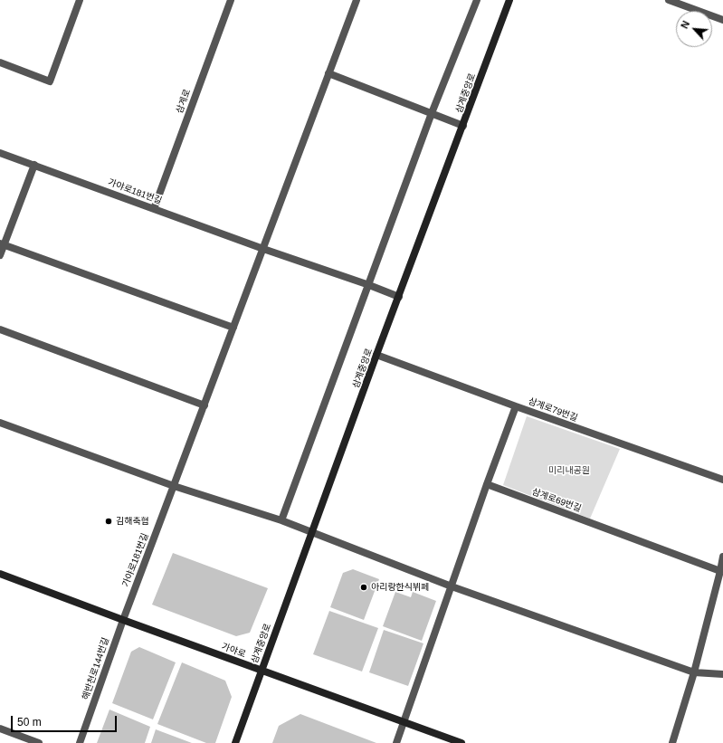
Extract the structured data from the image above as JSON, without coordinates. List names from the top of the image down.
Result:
{
  "streets": {
    "main road": ["삼계중앙로", "가야로"],
    "street": [
      "삼계로",
      "가야로181번길",
      "삼계로79번길",
      "삼계로69번길",
      "해반천로144번길"
    ]
  },
  "crossings": [
    ["삼계중앙로", "삼계로79번길"],
    ["삼계중앙로", "가야로"],
    ["삼계로", "가야로181번길"],
    ["가야로181번길", "가야로"],
    ["가야로181번길", "해반천로144번길"],
    ["가야로", "해반천로144번길"]
  ],
  "parks": ["미리내공원"],
  "places": ["김해축협", "아리랑한식뷔페"],
  "scale_bar": "50 m",
  "north": "top left"
}
